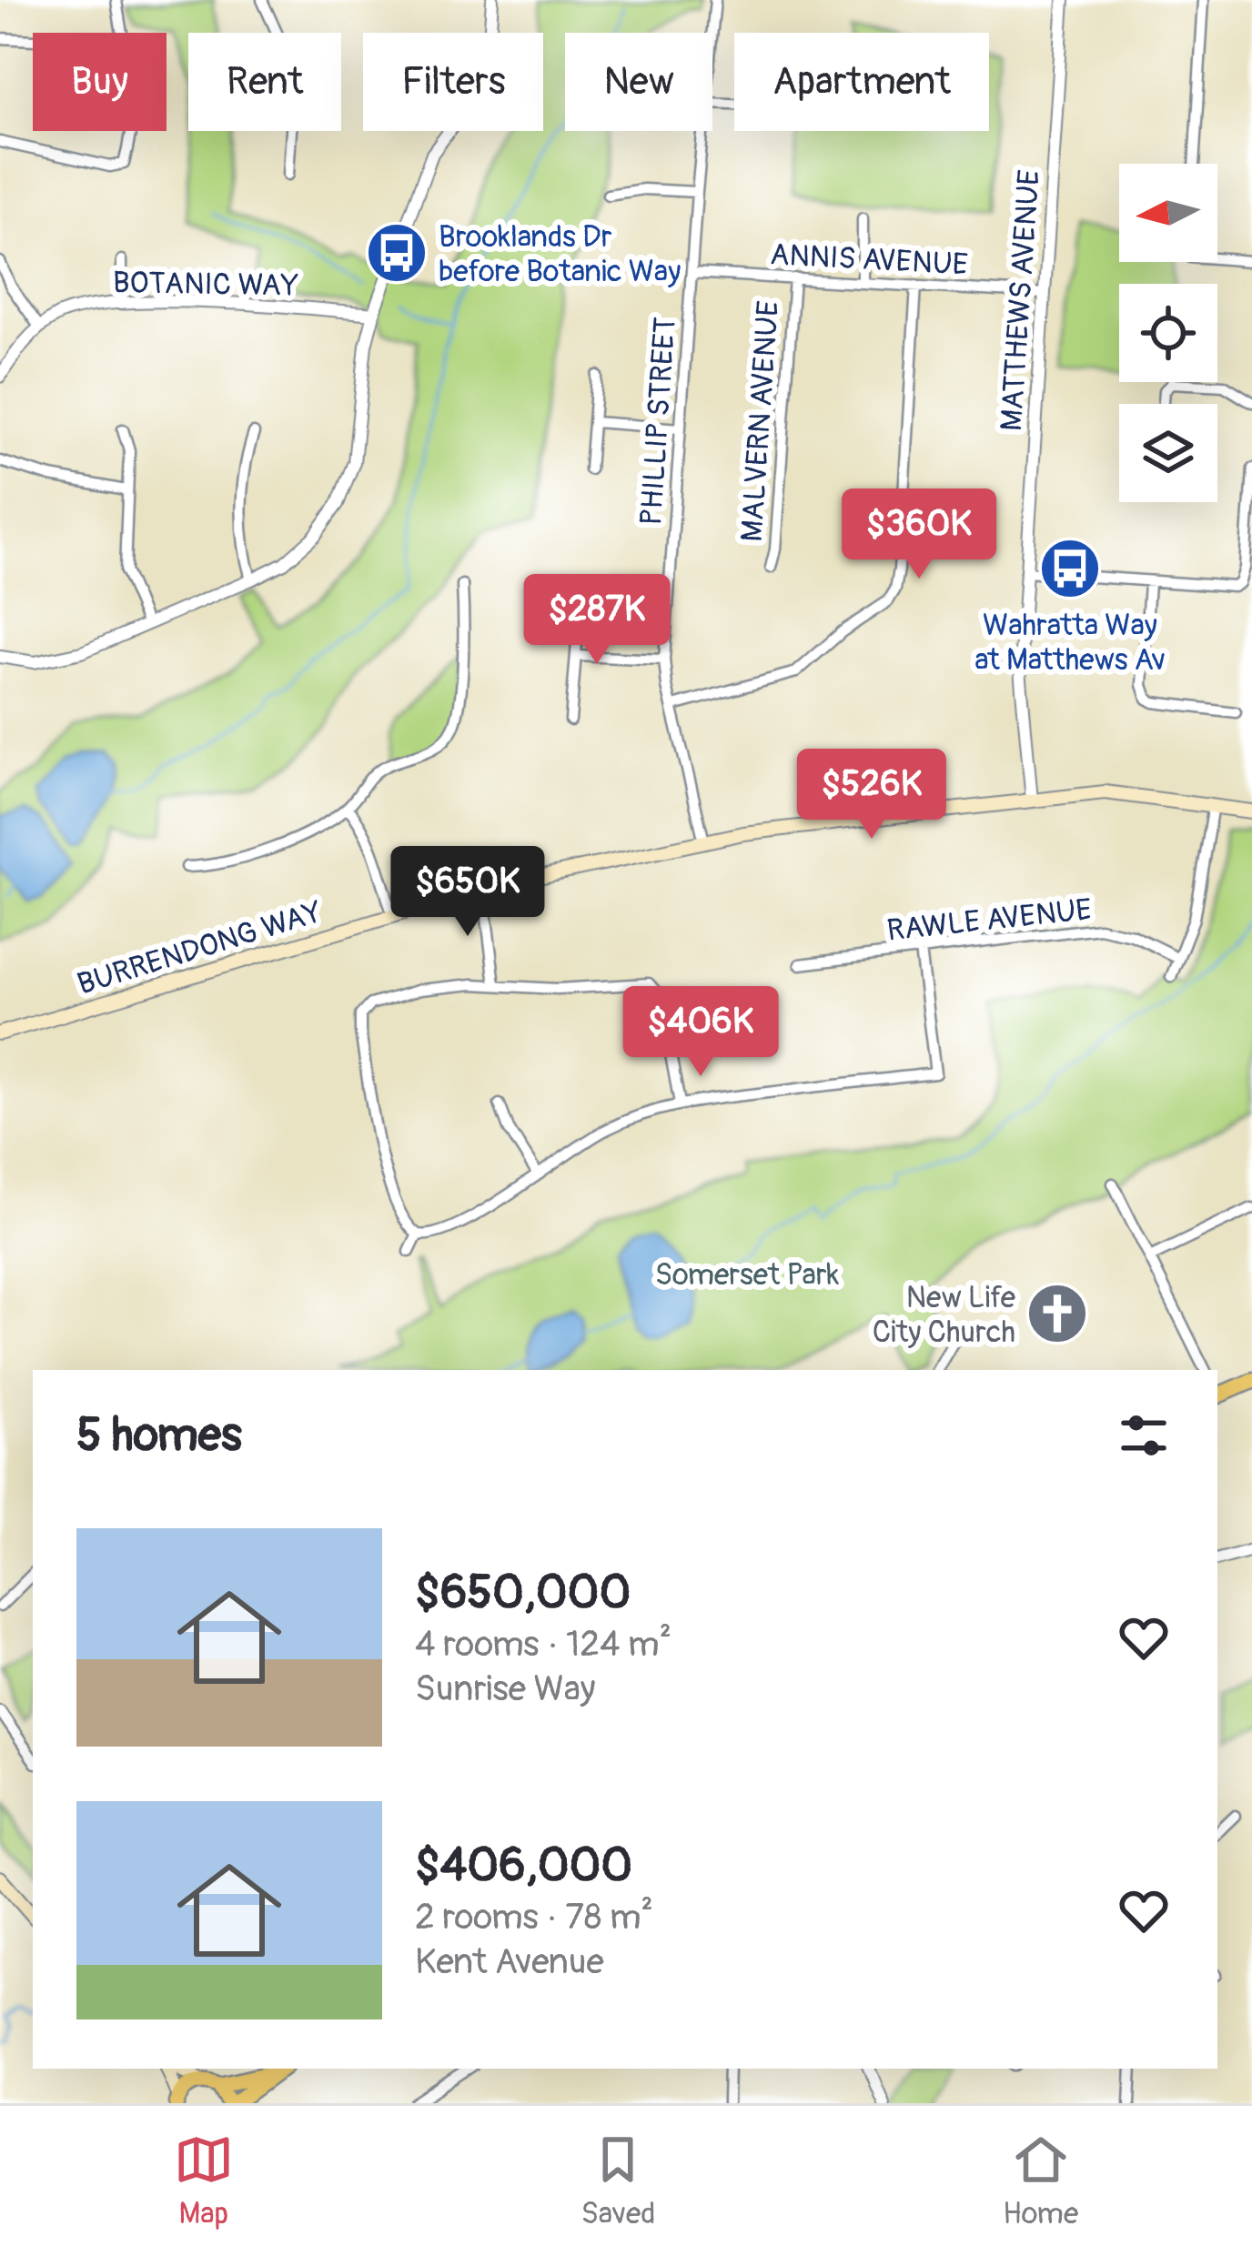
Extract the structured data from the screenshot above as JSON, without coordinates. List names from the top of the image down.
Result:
{
  "streets": {
    "main road": ["BURRENDONG WAY"],
    "street": [
      "ANNIS AVENUE",
      "BOTANIC WAY",
      "MATTHEWS AVENUE",
      "PHILLIP STREET",
      "MALVERN AVENUE",
      "RAWLE AVENUE"
    ]
  },
  "crossings": [
    ["ANNIS AVENUE", "MATTHEWS AVENUE"],
    ["ANNIS AVENUE", "PHILLIP STREET"],
    ["ANNIS AVENUE", "MALVERN AVENUE"],
    ["MATTHEWS AVENUE", "BURRENDONG WAY"],
    ["PHILLIP STREET", "BURRENDONG WAY"]
  ],
  "parks": ["Somerset Park"],
  "places": {
    "bus stop": ["Brooklands Dr before Botanic Way", "Wahratta Way at Matthews Av"],
    "church": ["New Life City Church"]
  },
  "north": "left",
  "page": {
    "chip": [
      "Buy",
      "Rent",
      "Filters",
      "New",
      "Apartment"
    ],
    "price": [
      "$360K",
      "$287K",
      "$526K",
      "$650K",
      "$406K"
    ],
    "heading": "5 homes",
    "list": [
      {
        "name": "$650,000",
        "note": "4 rooms · 124 m² · Sunrise Way"
      },
      {
        "name": "$406,000",
        "note": "2 rooms · 78 m² · Kent Avenue"
      }
    ],
    "tabs": ["Map", "Saved", "Home"]
  }
}
